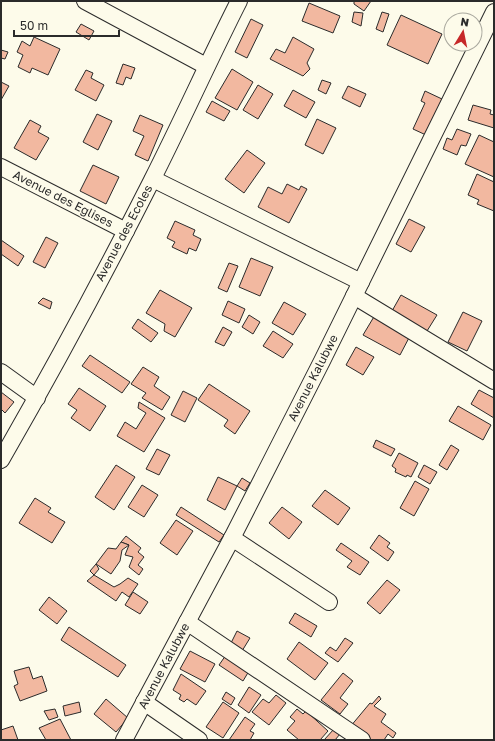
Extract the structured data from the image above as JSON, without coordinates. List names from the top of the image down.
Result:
{
  "streets": {
    "street": ["Avenue des Eglises", "Avenue des Ecoles", "Avenue Kalubwe"]
  },
  "crossings": [
    ["Avenue des Eglises", "Avenue des Ecoles"]
  ],
  "scale_bar": "50 m",
  "north": "top"
}
